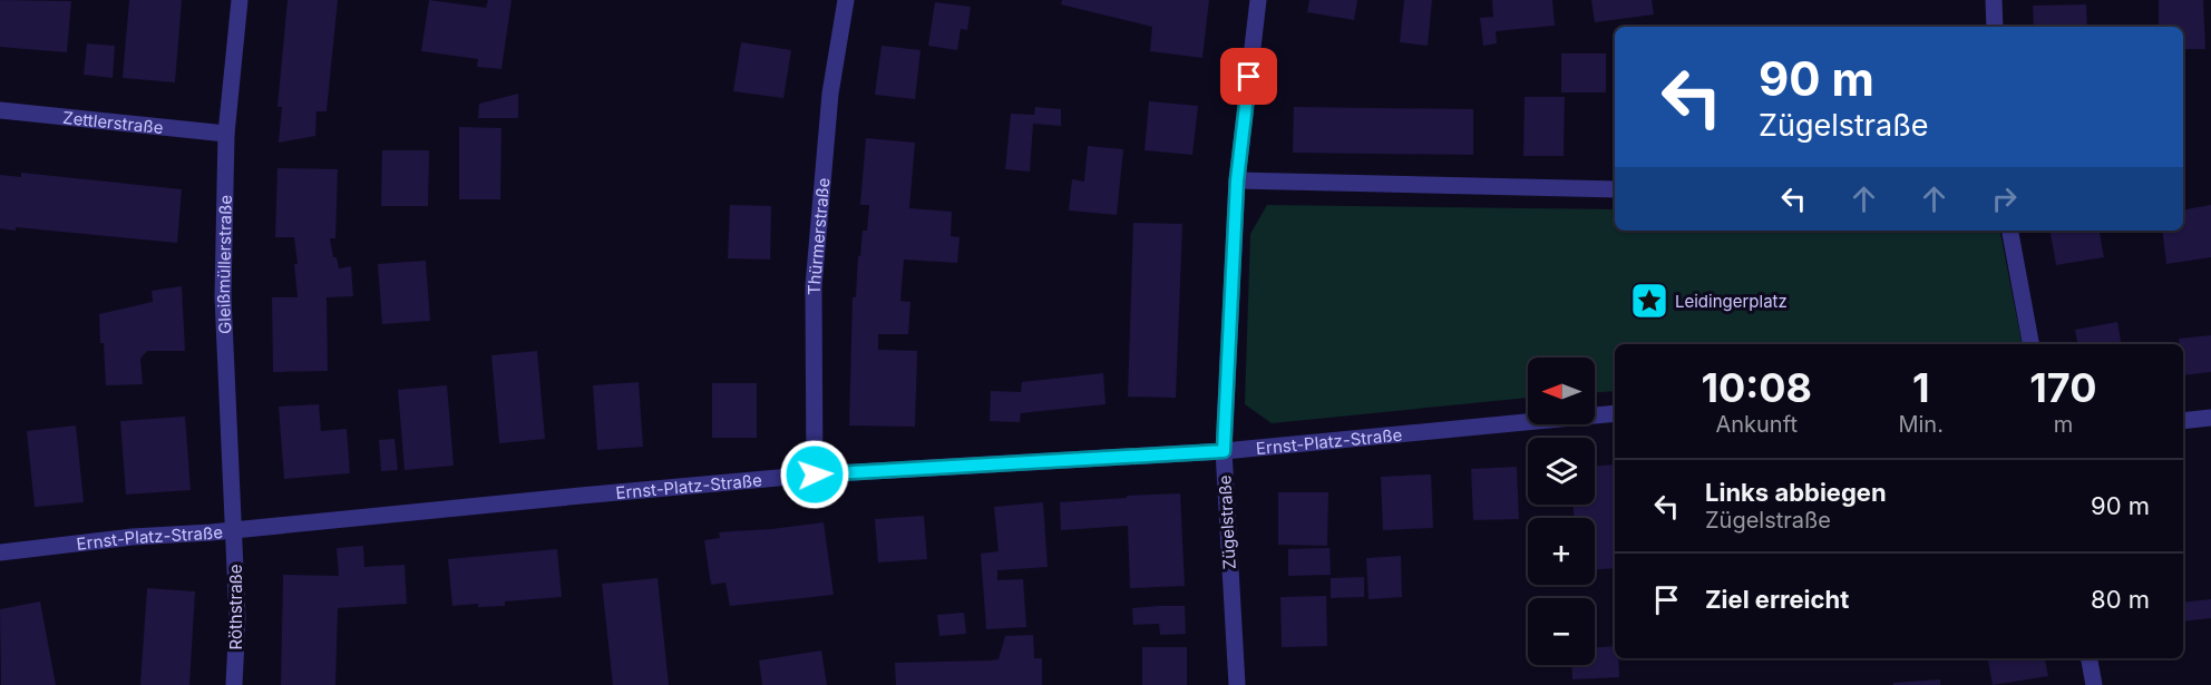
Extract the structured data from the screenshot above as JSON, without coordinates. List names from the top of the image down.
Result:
{
  "streets": {
    "street": [
      "Zettlerstraße",
      "Thürmerstraße",
      "Gleißmüllerstraße",
      "Ernst-Platz-Straße",
      "Zügelstraße",
      "Röthstraße"
    ]
  },
  "crossings": [
    ["Zettlerstraße", "Gleißmüllerstraße"],
    ["Thürmerstraße", "Ernst-Platz-Straße"],
    ["Gleißmüllerstraße", "Ernst-Platz-Straße"],
    ["Gleißmüllerstraße", "Röthstraße"],
    ["Ernst-Platz-Straße", "Zügelstraße"],
    ["Ernst-Platz-Straße", "Röthstraße"]
  ],
  "places": {
    "place": ["Leidingerplatz"]
  },
  "north": "left",
  "page": {
    "turn": ["90 m", "Zügelstraße"],
    "eta": [
      "10:08",
      "Ankunft",
      "1",
      "Min.",
      "170",
      "m"
    ],
    "map_buttons": ["+", "−"],
    "list": [
      {
        "name": "Links abbiegen",
        "note": "Zügelstraße",
        "value": "90 m"
      },
      {
        "name": "Ziel erreicht",
        "value": "80 m"
      }
    ]
  }
}
